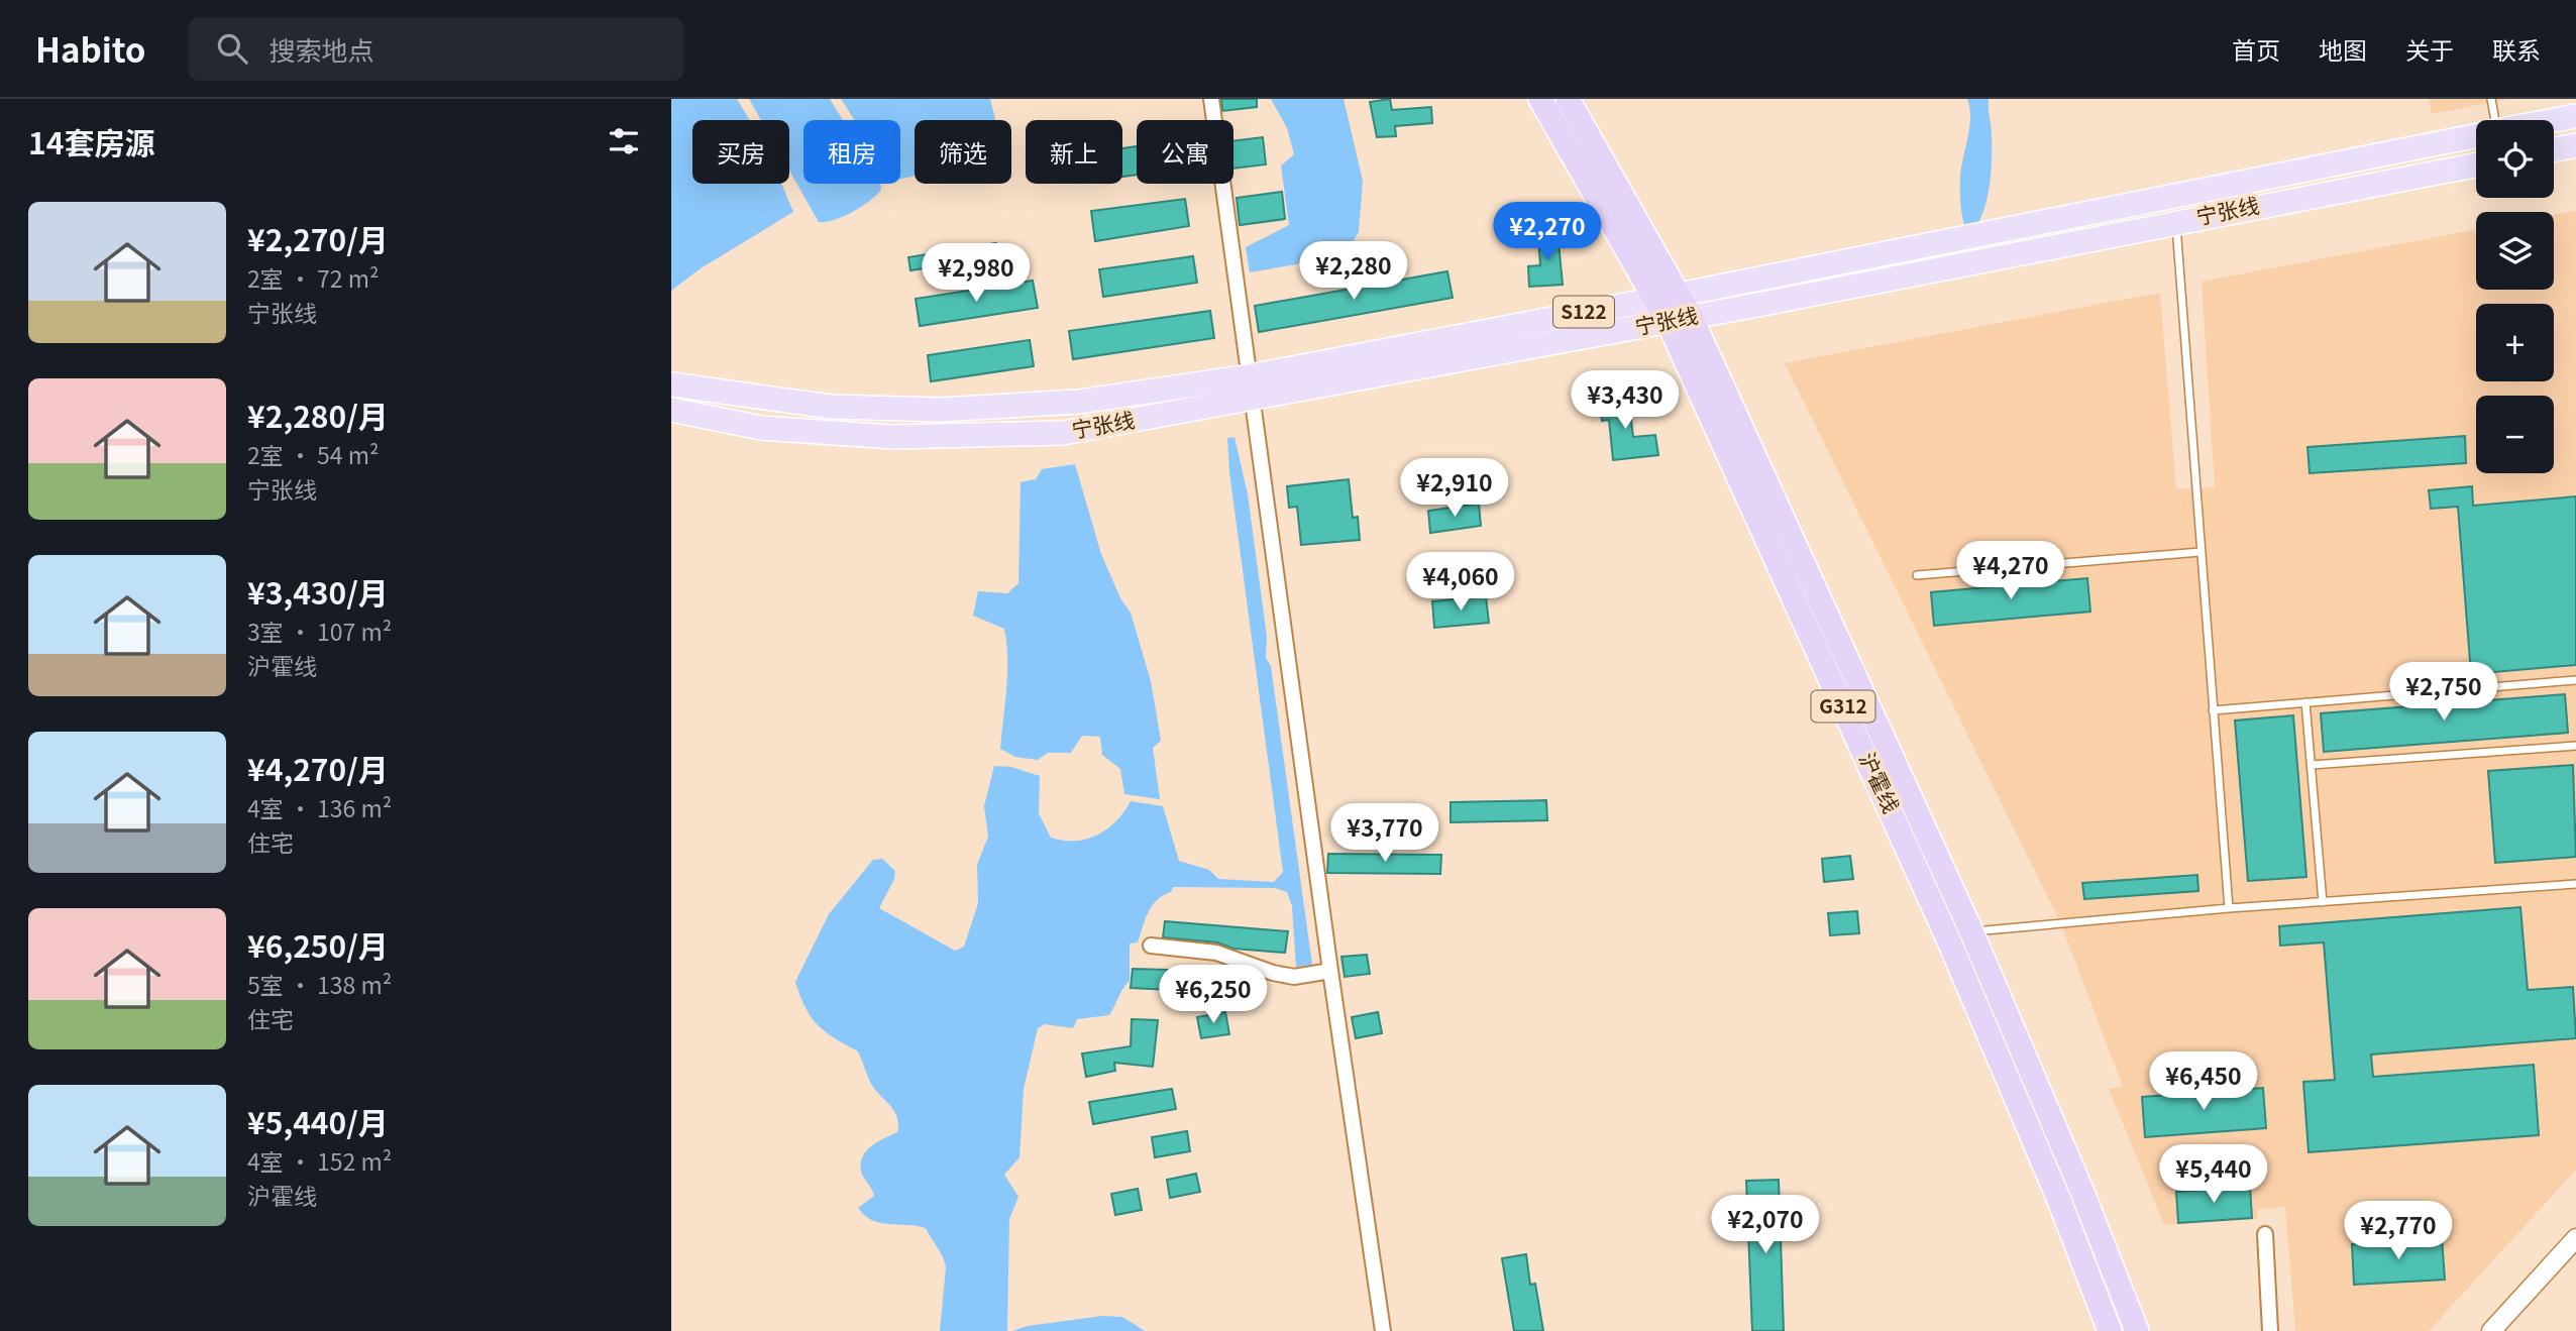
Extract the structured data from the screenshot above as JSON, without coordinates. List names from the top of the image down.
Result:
{
  "streets": {
    "highway": ["G312", "沪霍线"],
    "main road": ["宁张线", "S122"]
  },
  "crossings": [
    ["宁张线", "沪霍线"]
  ],
  "page": {
    "header": "Habito",
    "search": "搜索地点",
    "nav": [
      "首页",
      "地图",
      "关于",
      "联系"
    ],
    "heading": "14套房源",
    "map_buttons": ["+", "−"],
    "chip": [
      "买房",
      "租房",
      "筛选",
      "新上",
      "公寓"
    ],
    "list": [
      {
        "name": "¥2,270/月",
        "note": "2室 · 72 m² · 宁张线"
      },
      {
        "name": "¥2,280/月",
        "note": "2室 · 54 m² · 宁张线"
      },
      {
        "name": "¥3,430/月",
        "note": "3室 · 107 m² · 沪霍线"
      },
      {
        "name": "¥4,270/月",
        "note": "4室 · 136 m² · 住宅"
      },
      {
        "name": "¥6,250/月",
        "note": "5室 · 138 m² · 住宅"
      },
      {
        "name": "¥5,440/月",
        "note": "4室 · 152 m² · 沪霍线"
      }
    ],
    "price": [
      "¥2,270",
      "¥2,280",
      "¥2,980",
      "¥3,430",
      "¥2,910",
      "¥4,270",
      "¥4,060",
      "¥2,750",
      "¥3,770",
      "¥6,250",
      "¥6,450",
      "¥5,440",
      "¥2,070",
      "¥2,770"
    ]
  }
}
